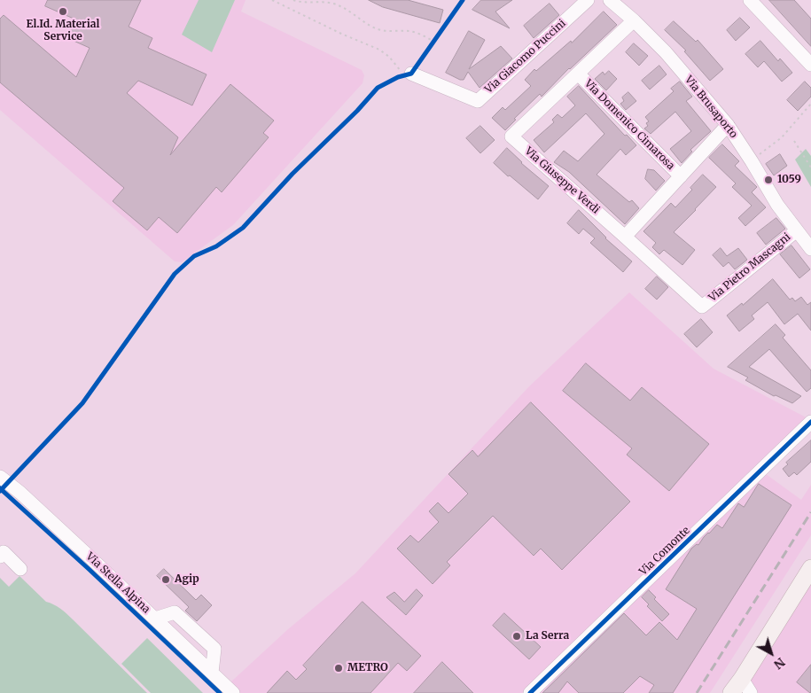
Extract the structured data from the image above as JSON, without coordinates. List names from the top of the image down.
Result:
{
  "streets": {
    "street": [
      "Via Giacomo Puccini",
      "Via Brusaporto",
      "Via Domenico Cimarosa",
      "Via Giuseppe Verdi",
      "Via Pietro Mascagni",
      "Via Comonte",
      "Via Stella Alpina"
    ]
  },
  "crossings": [
    ["Via Brusaporto", "Via Giuseppe Verdi"],
    ["Via Brusaporto", "Via Pietro Mascagni"],
    ["Via Domenico Cimarosa", "Via Giuseppe Verdi"],
    ["Via Giuseppe Verdi", "Via Pietro Mascagni"]
  ],
  "places": [
    "El.Id. Material Service",
    "1059",
    "Agip",
    "La Serra",
    "METRO"
  ],
  "north": "bottom right"
}
